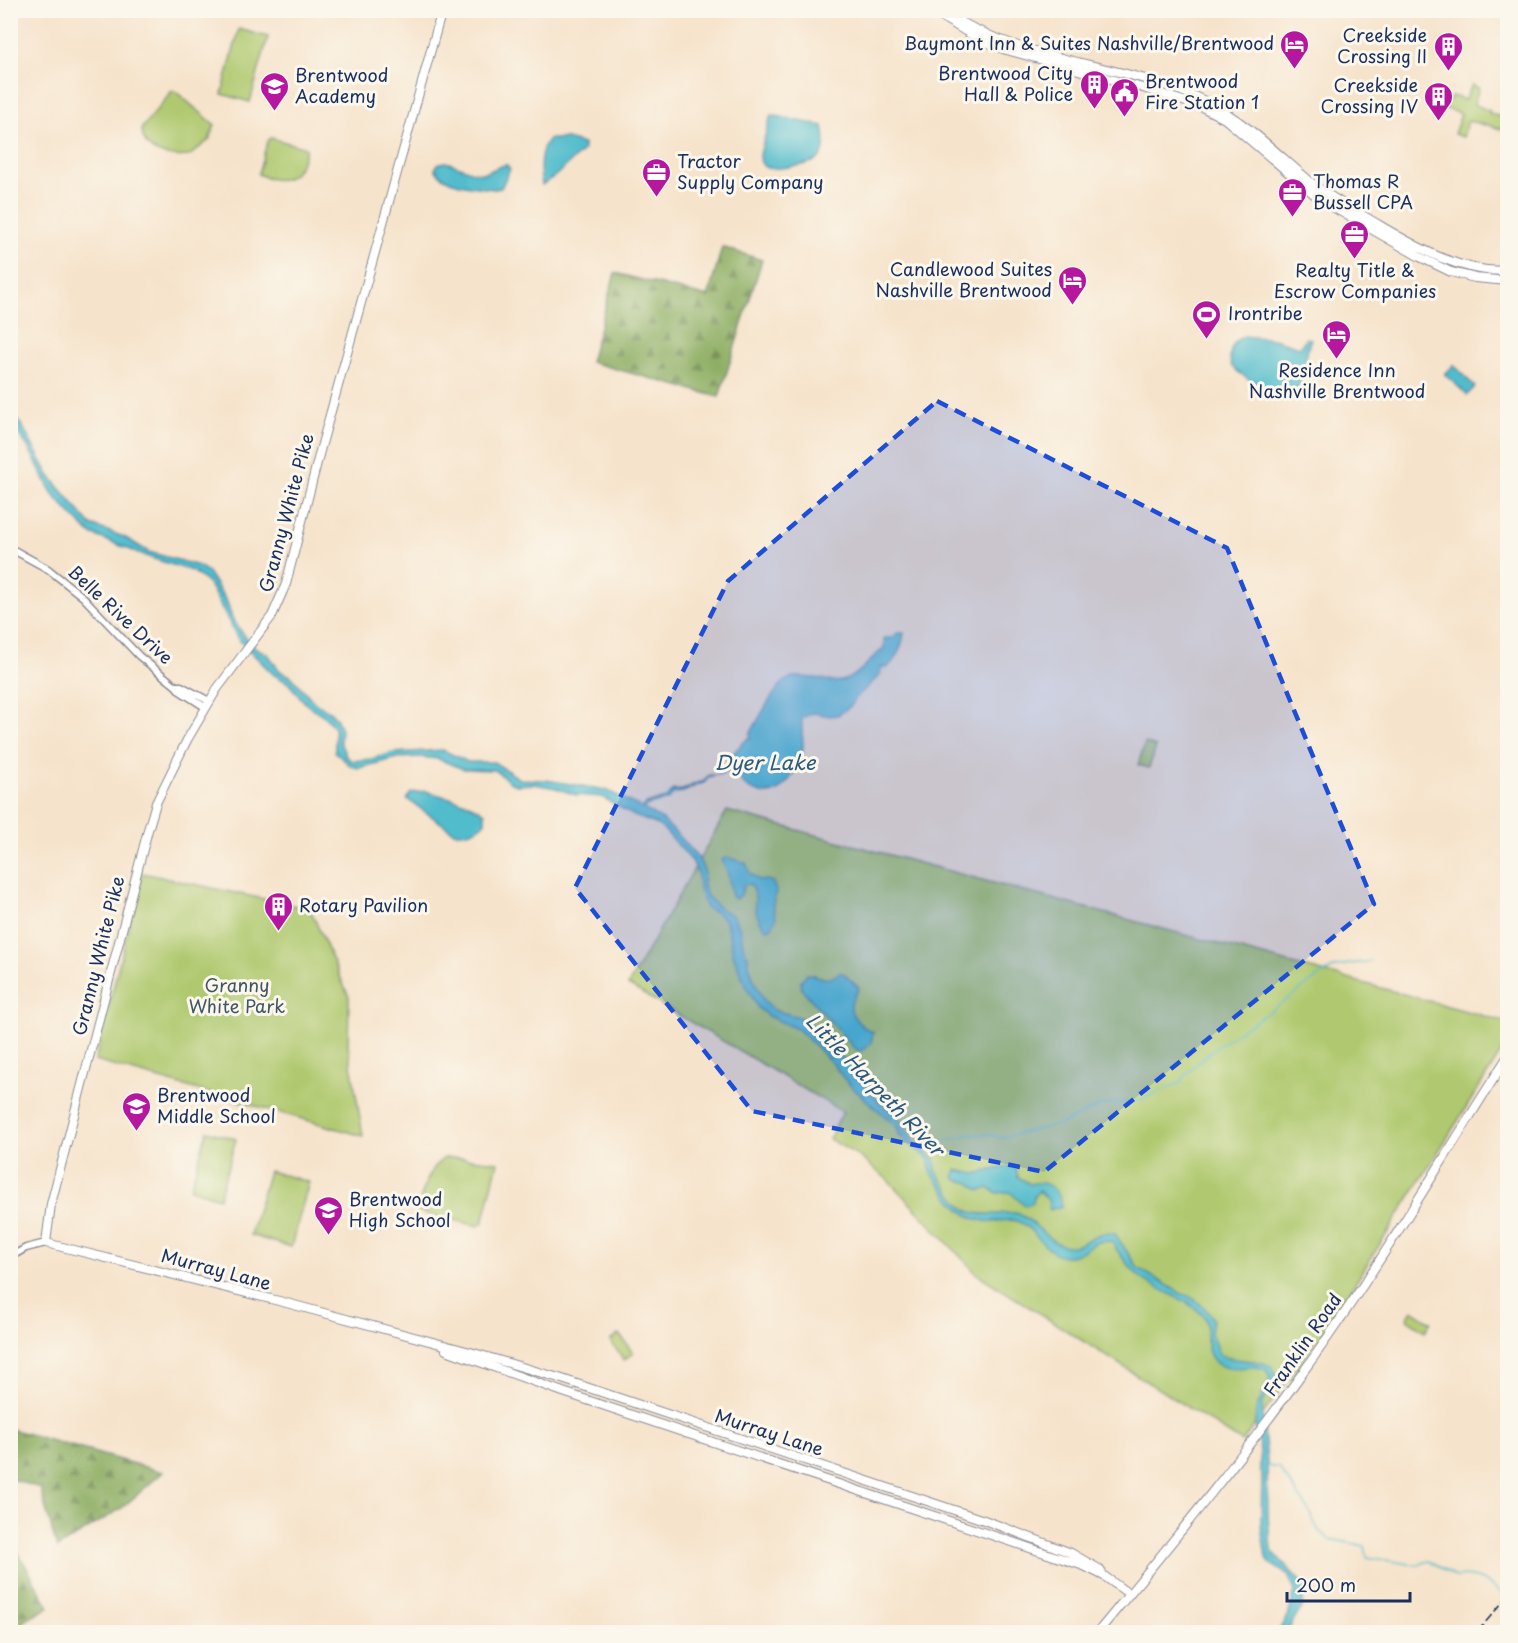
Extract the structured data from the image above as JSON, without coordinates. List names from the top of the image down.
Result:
{
  "streets": {
    "main road": ["Granny White Pike", "Murray Lane", "Franklin Road"],
    "street": ["Belle Rive Drive"]
  },
  "crossings": [
    ["Granny White Pike", "Belle Rive Drive"],
    ["Granny White Pike", "Murray Lane"],
    ["Murray Lane", "Franklin Road"]
  ],
  "water": ["Dyer Lake", "Little Harpeth River"],
  "parks": ["Granny White Park"],
  "places": {
    "hotel": ["Baymont Inn & Suites Nashville/Brentwood", "Candlewood Suites Nashville Brentwood", "Residence Inn Nashville Brentwood"],
    "building": [
      "Creekside Crossing II",
      "Brentwood City Hall & Police",
      "Creekside Crossing IV",
      "Rotary Pavilion"
    ],
    "school or university": ["Brentwood Academy", "Brentwood Middle School", "Brentwood High School"],
    "public building": ["Brentwood Fire Station 1"],
    "office": ["Tractor Supply Company", "Thomas R Bussell CPA", "Realty Title & Escrow Companies"],
    "sports": ["Irontribe"]
  },
  "scale_bar": "200 m"
}
